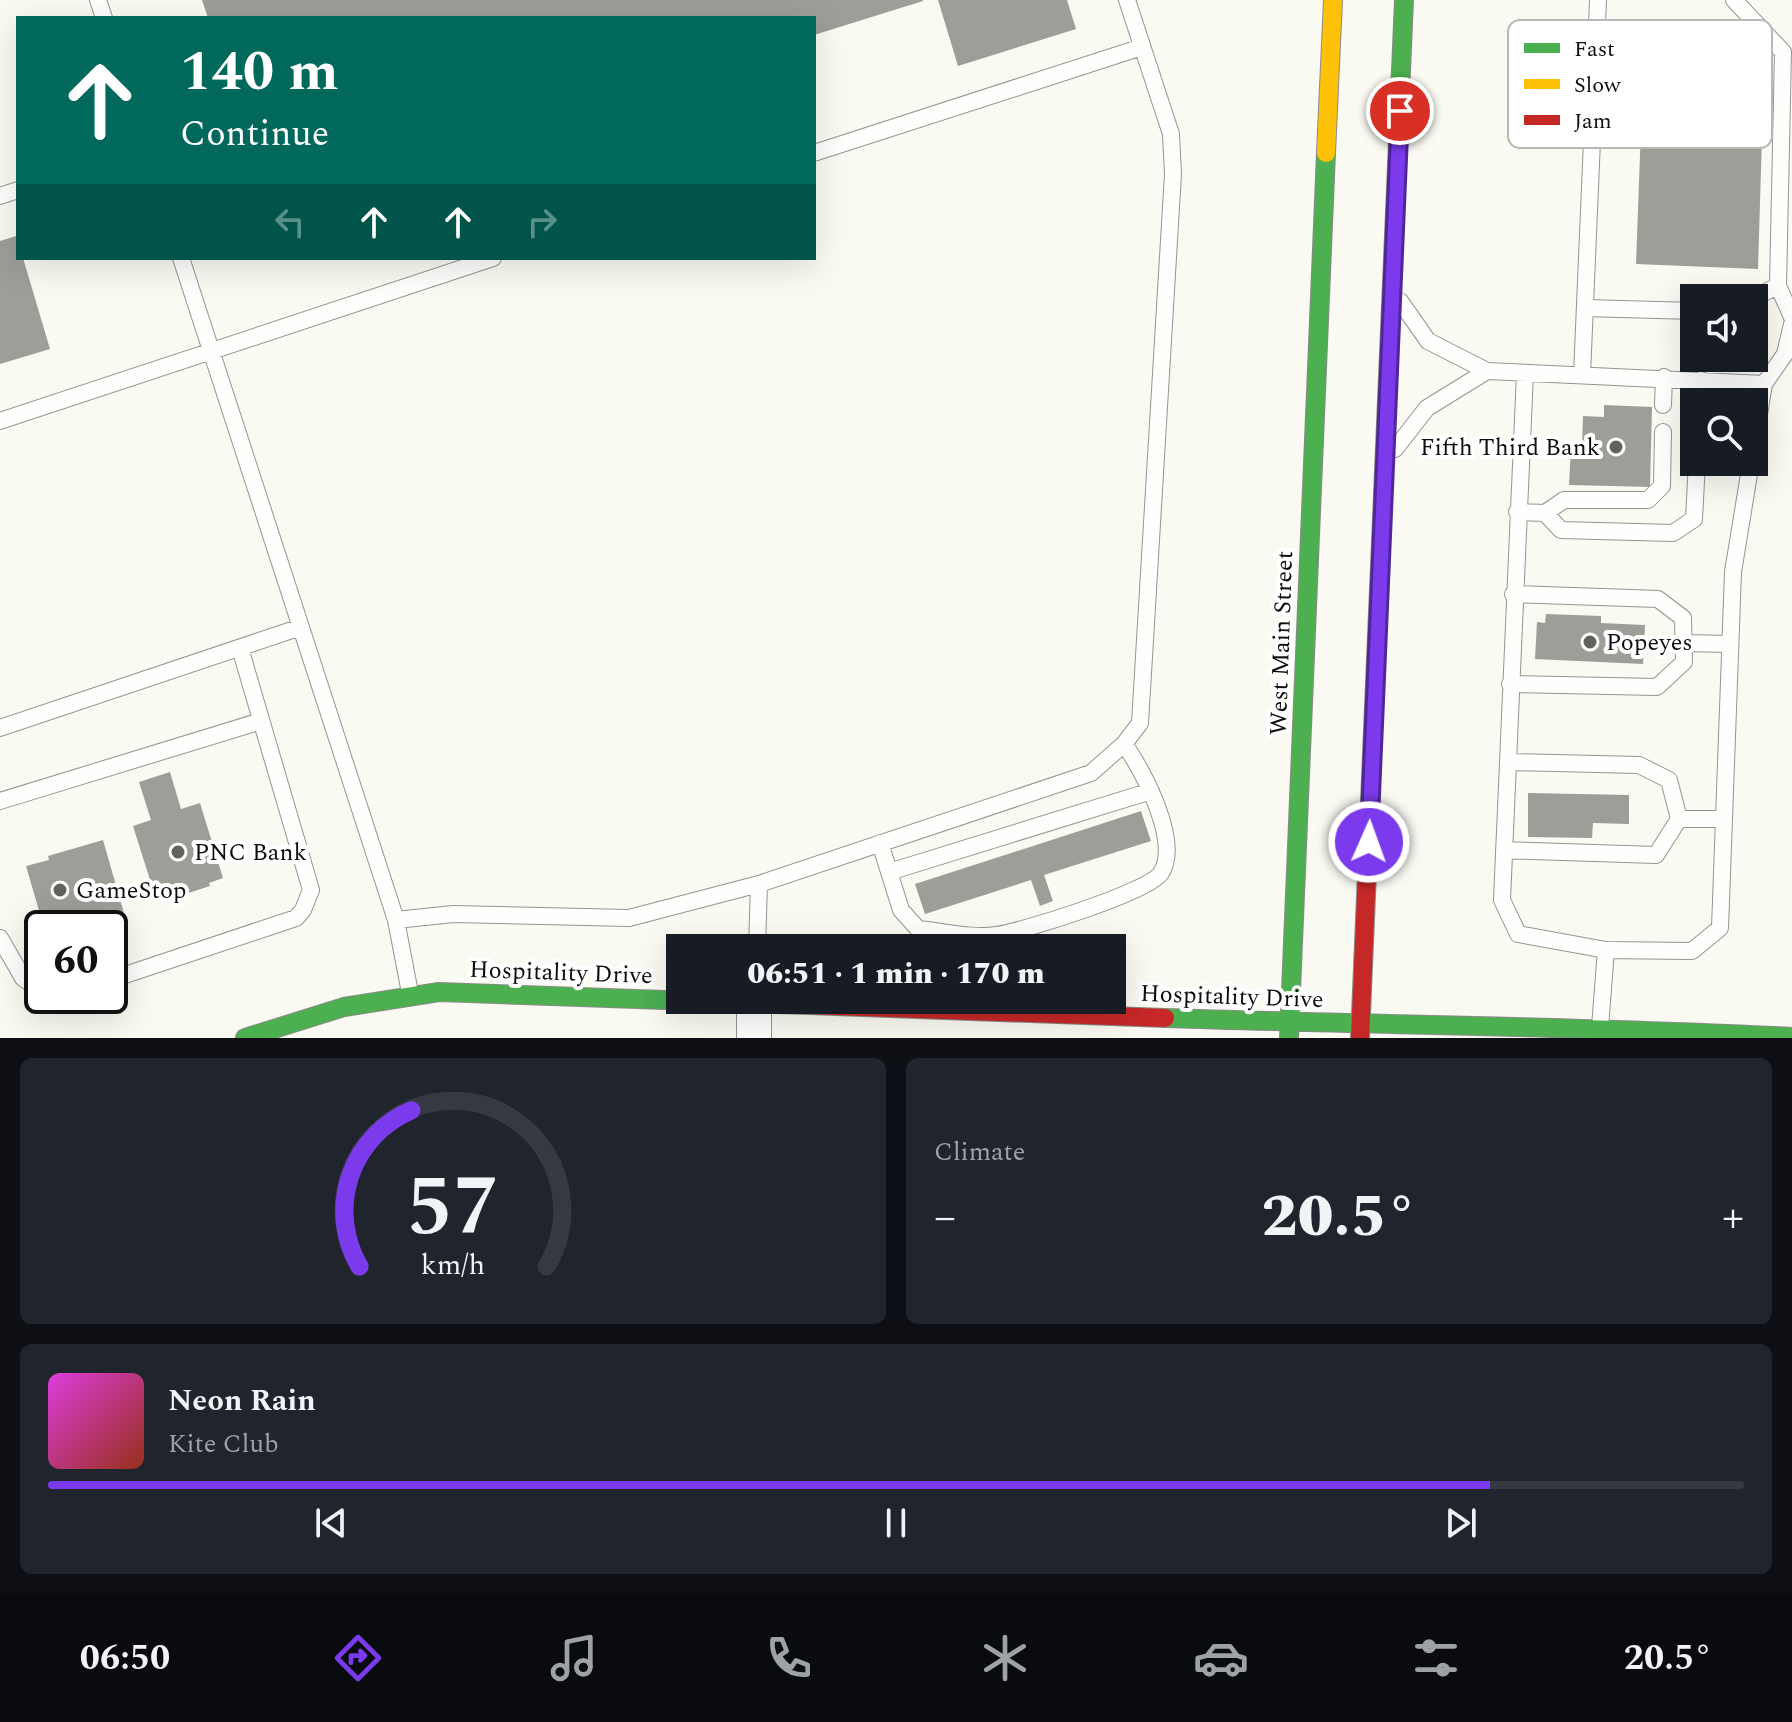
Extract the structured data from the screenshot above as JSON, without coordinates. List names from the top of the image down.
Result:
{
  "streets": {
    "main road": ["West Main Street", "Hospitality Drive"]
  },
  "crossings": [
    ["West Main Street", "Hospitality Drive"]
  ],
  "places": [
    "Fifth Third Bank",
    "Popeyes",
    "PNC Bank",
    "GameStop"
  ],
  "legend": ["Fast", "Slow", "Jam"],
  "page": {
    "turn": ["140 m", "Continue"],
    "limit": "60",
    "trip": "06:51 · 1 min · 170 m",
    "tile": "Climate",
    "heat": ["−", "20.5°", "+"],
    "song": ["Neon Rain", "Kite Club"],
    "tabs": ["06:50", "20.5°"],
    "gauge": ["57", "km/h"]
  }
}
